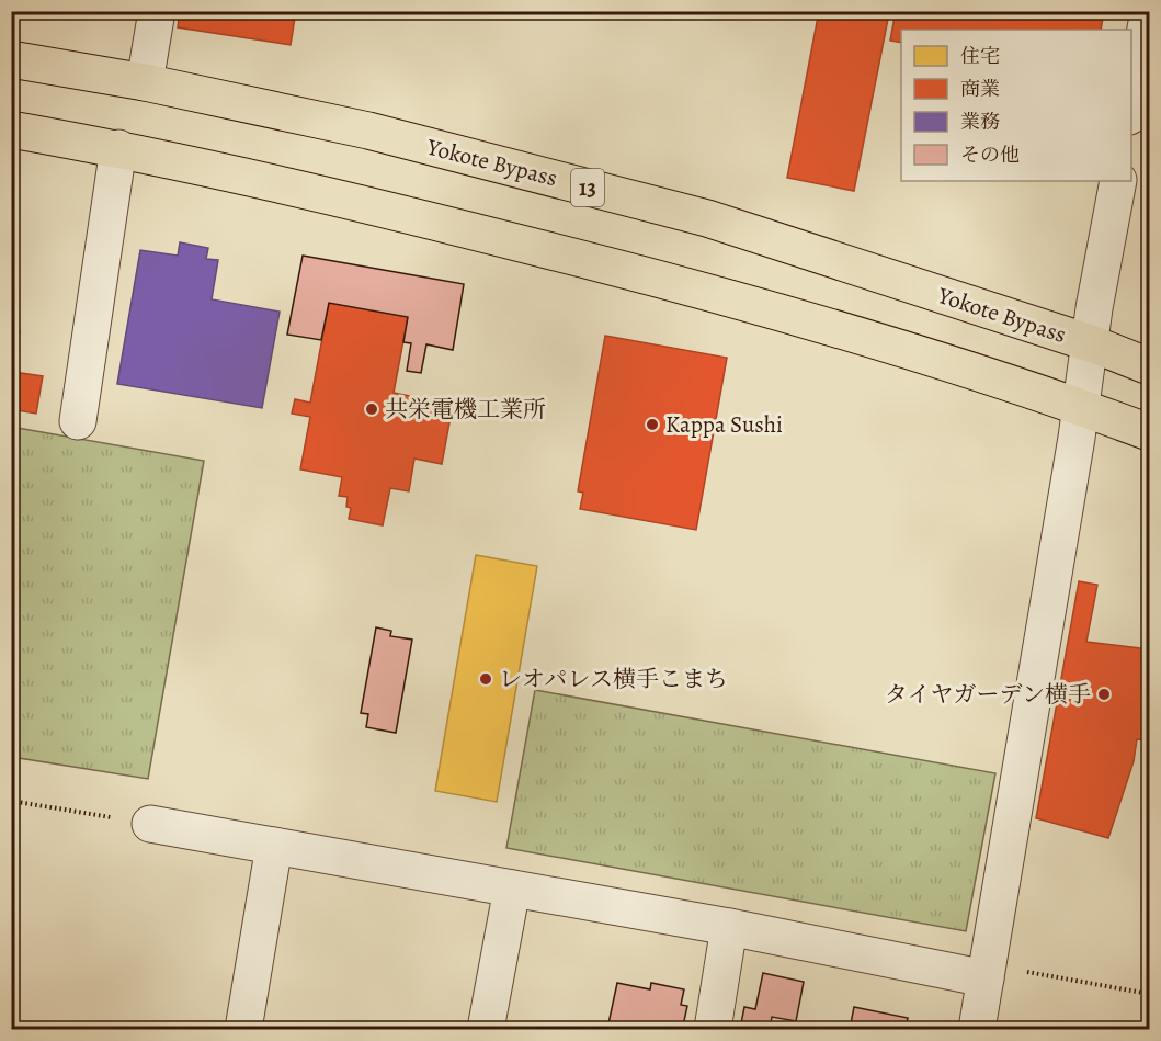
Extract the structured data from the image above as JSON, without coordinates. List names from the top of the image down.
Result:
{
  "streets": {
    "highway": ["Yokote Bypass", "13"]
  },
  "places": [
    "共栄電機工業所",
    "Kappa Sushi",
    "レオパレス横手こまち",
    "タイヤガーデン横手"
  ],
  "legend": [
    "住宅",
    "商業",
    "業務",
    "その他"
  ]
}
